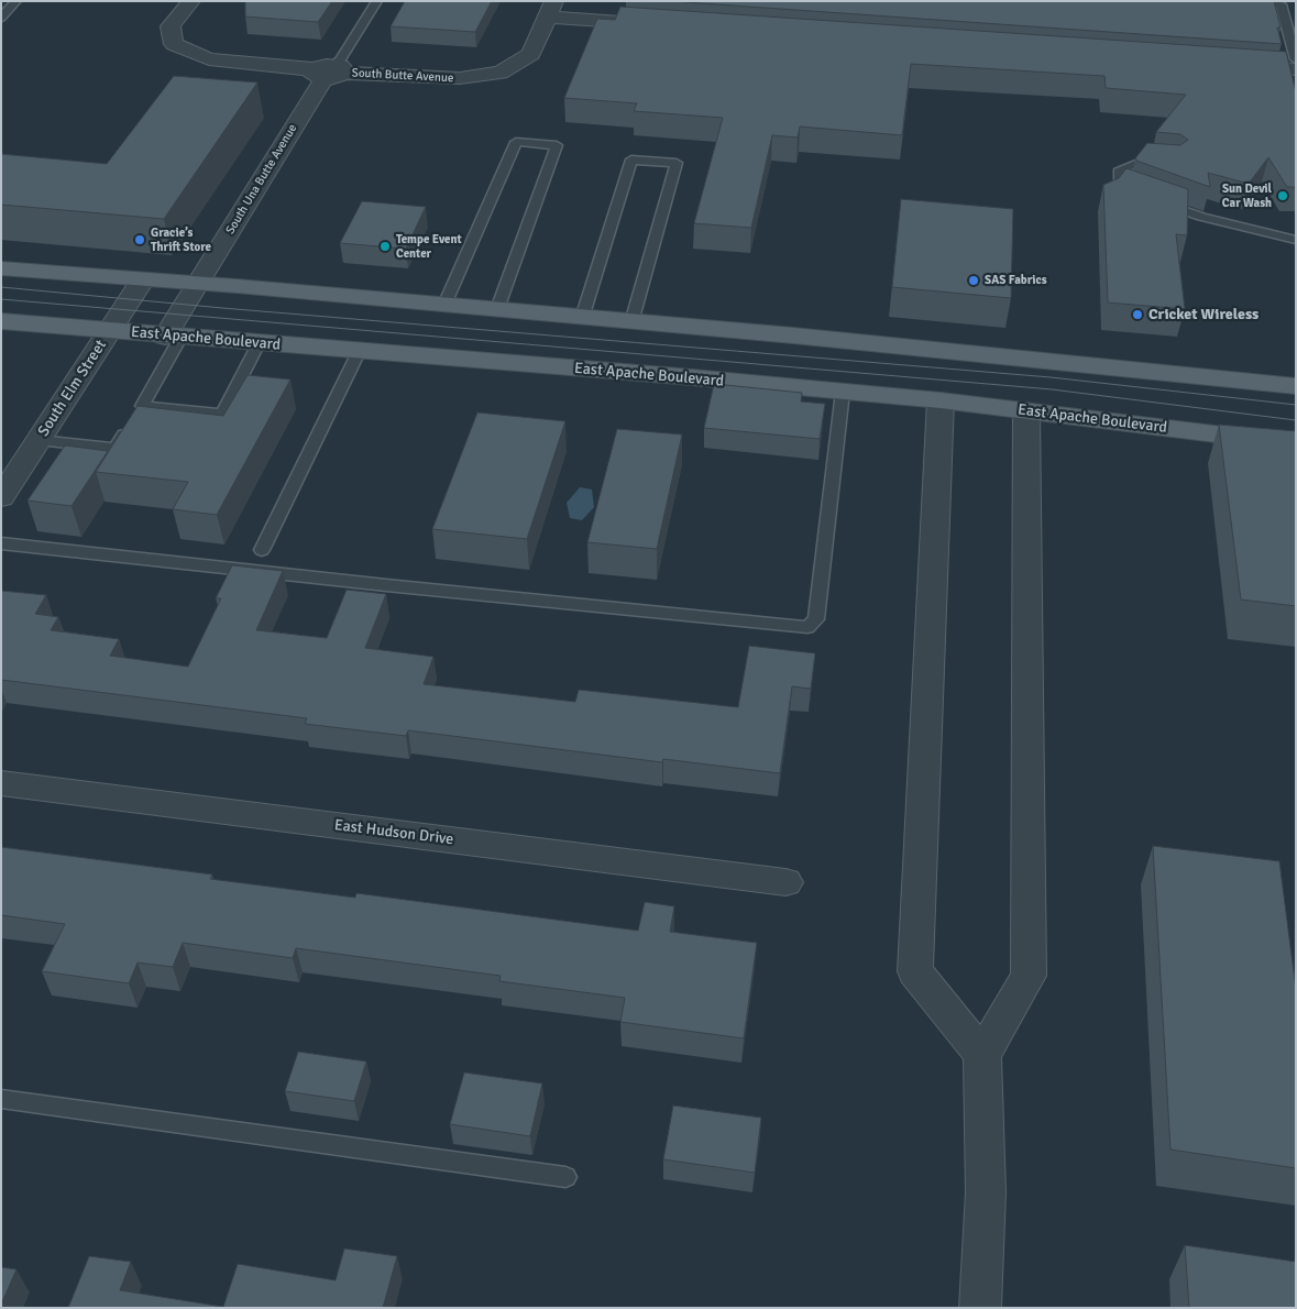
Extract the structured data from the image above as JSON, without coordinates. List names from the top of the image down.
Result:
{
  "streets": {
    "main road": ["East Apache Boulevard"],
    "street": [
      "South Butte Avenue",
      "South Una Butte Avenue",
      "South Elm Street",
      "East Hudson Drive"
    ]
  },
  "crossings": [
    ["South Butte Avenue", "South Una Butte Avenue"],
    ["South Una Butte Avenue", "East Apache Boulevard"],
    ["East Apache Boulevard", "South Elm Street"]
  ],
  "places": [
    "Sun Devil Car Wash",
    "Gracie’s Thrift Store",
    "Tempe Event Center",
    "SAS Fabrics",
    "Cricket Wireless"
  ]
}
